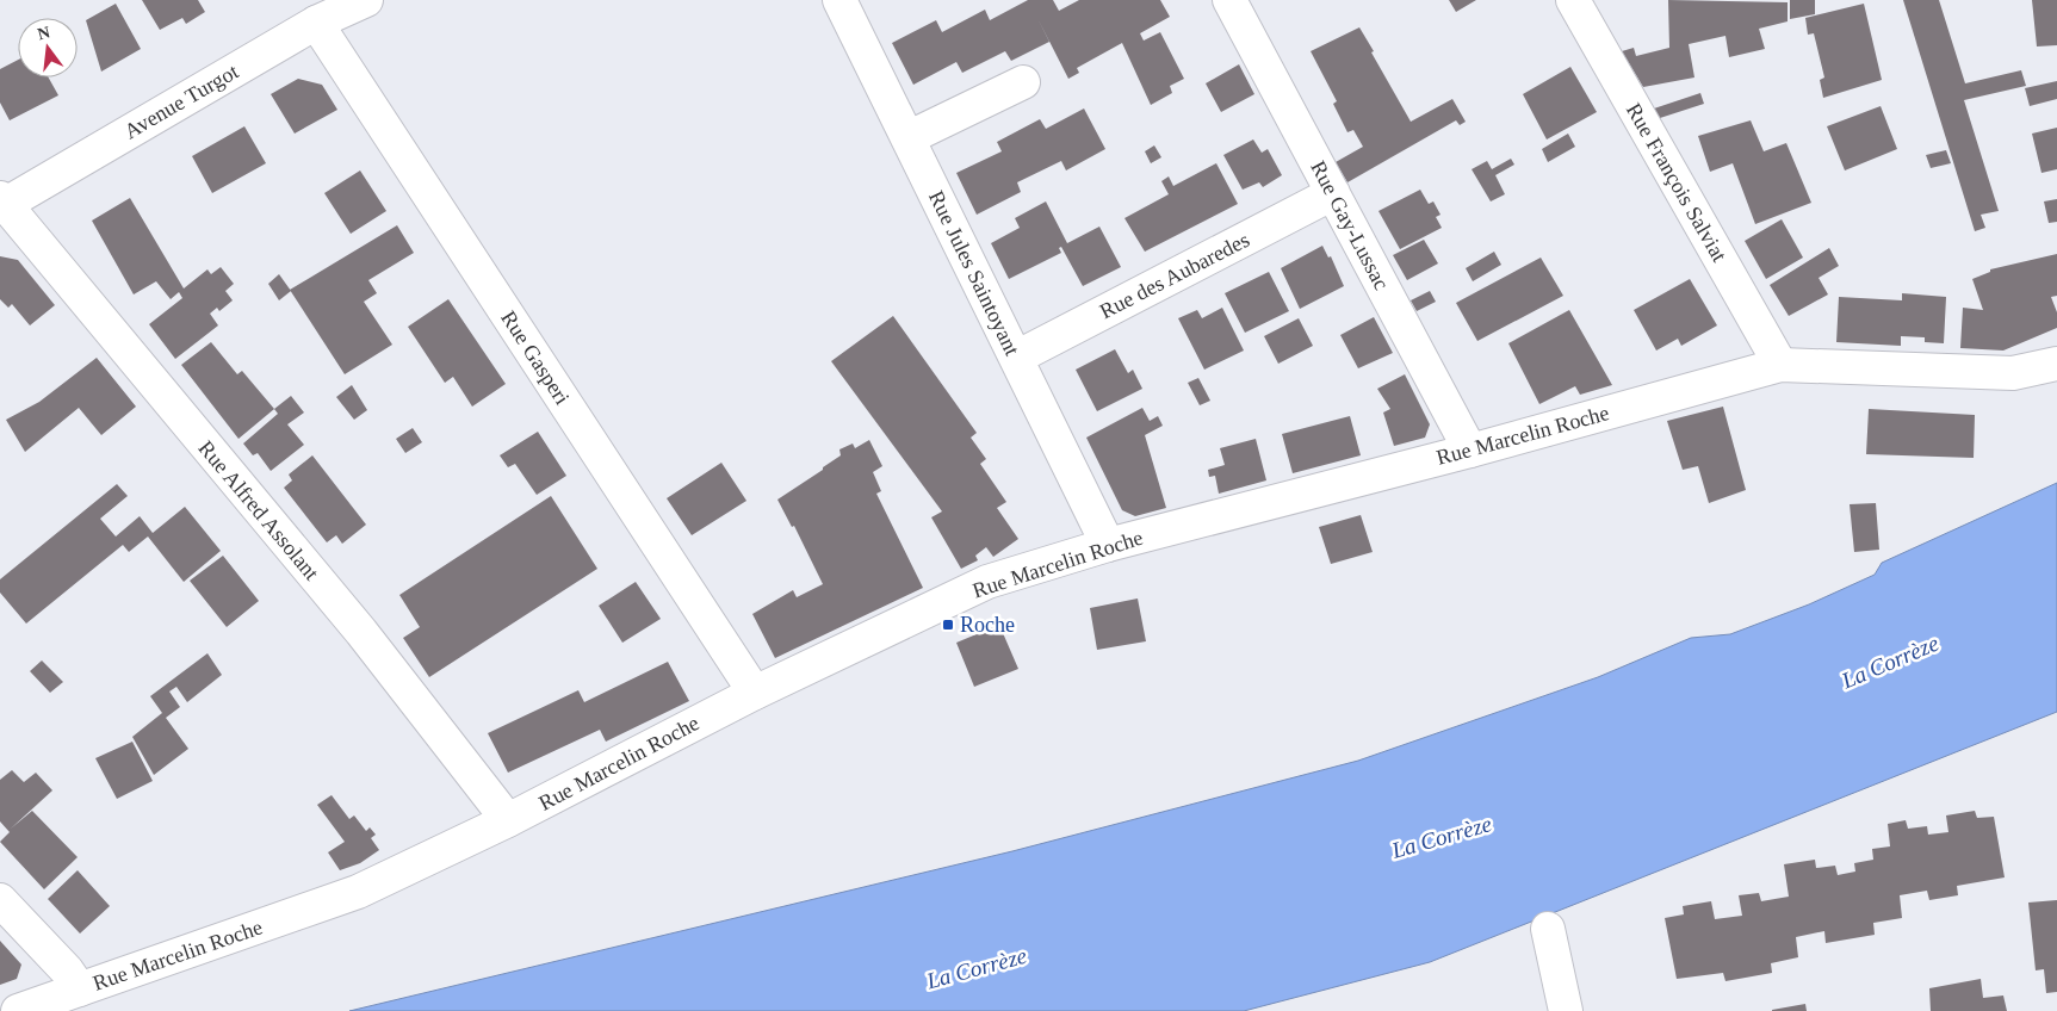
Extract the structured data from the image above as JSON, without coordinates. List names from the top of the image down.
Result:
{
  "streets": {
    "street": [
      "Avenue Turgot",
      "Rue François Salviat",
      "Rue Gay-Lussac",
      "Rue Jules Saintoyant",
      "Rue des Aubaredes",
      "Rue Gasperi",
      "Rue Marcelin Roche",
      "Rue Alfred Assolant"
    ]
  },
  "crossings": [
    ["Avenue Turgot", "Rue Gasperi"],
    ["Avenue Turgot", "Rue Alfred Assolant"],
    ["Rue François Salviat", "Rue Marcelin Roche"],
    ["Rue Gay-Lussac", "Rue des Aubaredes"],
    ["Rue Gay-Lussac", "Rue Marcelin Roche"],
    ["Rue Jules Saintoyant", "Rue des Aubaredes"],
    ["Rue Jules Saintoyant", "Rue Marcelin Roche"],
    ["Rue Gasperi", "Rue Marcelin Roche"],
    ["Rue Marcelin Roche", "Rue Alfred Assolant"]
  ],
  "water": ["La Corrèze"],
  "places": {
    "transit": ["Roche"]
  },
  "north": "top"
}
